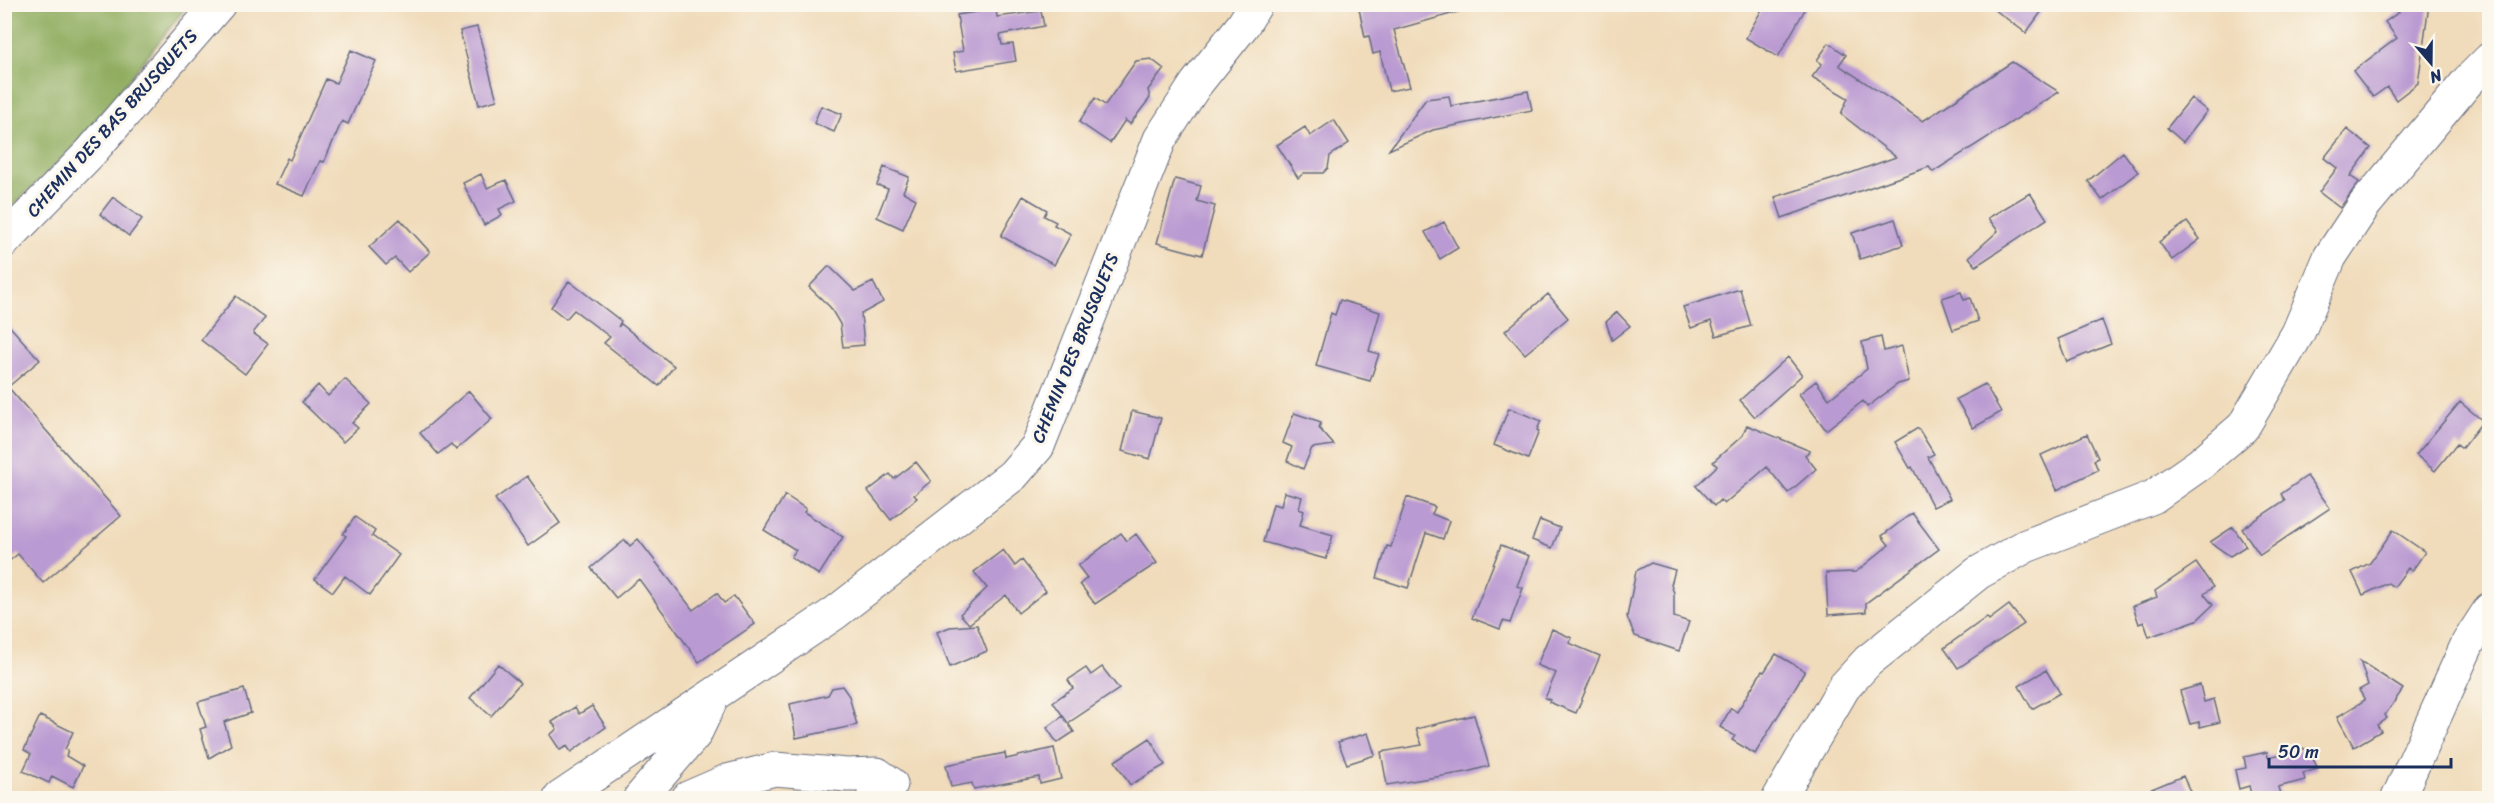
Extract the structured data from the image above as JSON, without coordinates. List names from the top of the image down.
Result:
{
  "streets": {
    "street": ["CHEMIN DES BAS BRUSQUETS", "CHEMIN DES BRUSQUETS"]
  },
  "scale_bar": "50 m",
  "north": "bottom"
}
